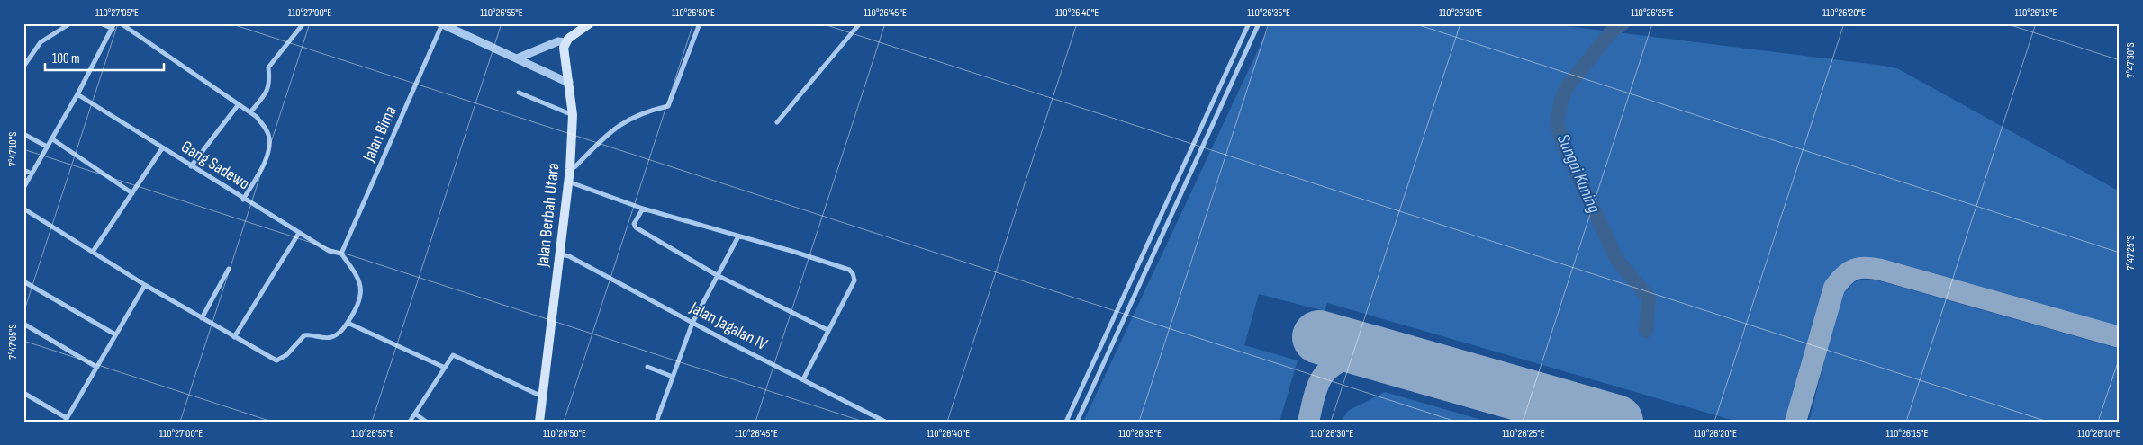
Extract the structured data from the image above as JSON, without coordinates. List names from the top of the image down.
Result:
{
  "streets": {
    "main road": ["Jalan Berbah Utara"],
    "street": ["Jalan Bima", "Gang Sadewo", "Jalan Jagalan IV"]
  },
  "crossings": [
    ["Jalan Bima", "Gang Sadewo"],
    ["Jalan Berbah Utara", "Jalan Jagalan IV"]
  ],
  "water": ["Sungai Kuning"],
  "scale_bar": "100 m",
  "coordinates": [
    "110°27'05\"E",
    "110°27'00\"E",
    "110°26'55\"E",
    "110°26'50\"E",
    "110°26'45\"E",
    "110°26'40\"E",
    "110°26'35\"E",
    "110°26'30\"E",
    "110°26'25\"E",
    "110°26'20\"E",
    "110°26'15\"E",
    "7°47'30\"S",
    "7°47'10\"S",
    "7°47'25\"S",
    "7°47'05\"S",
    "110°26'10\"E"
  ]
}
